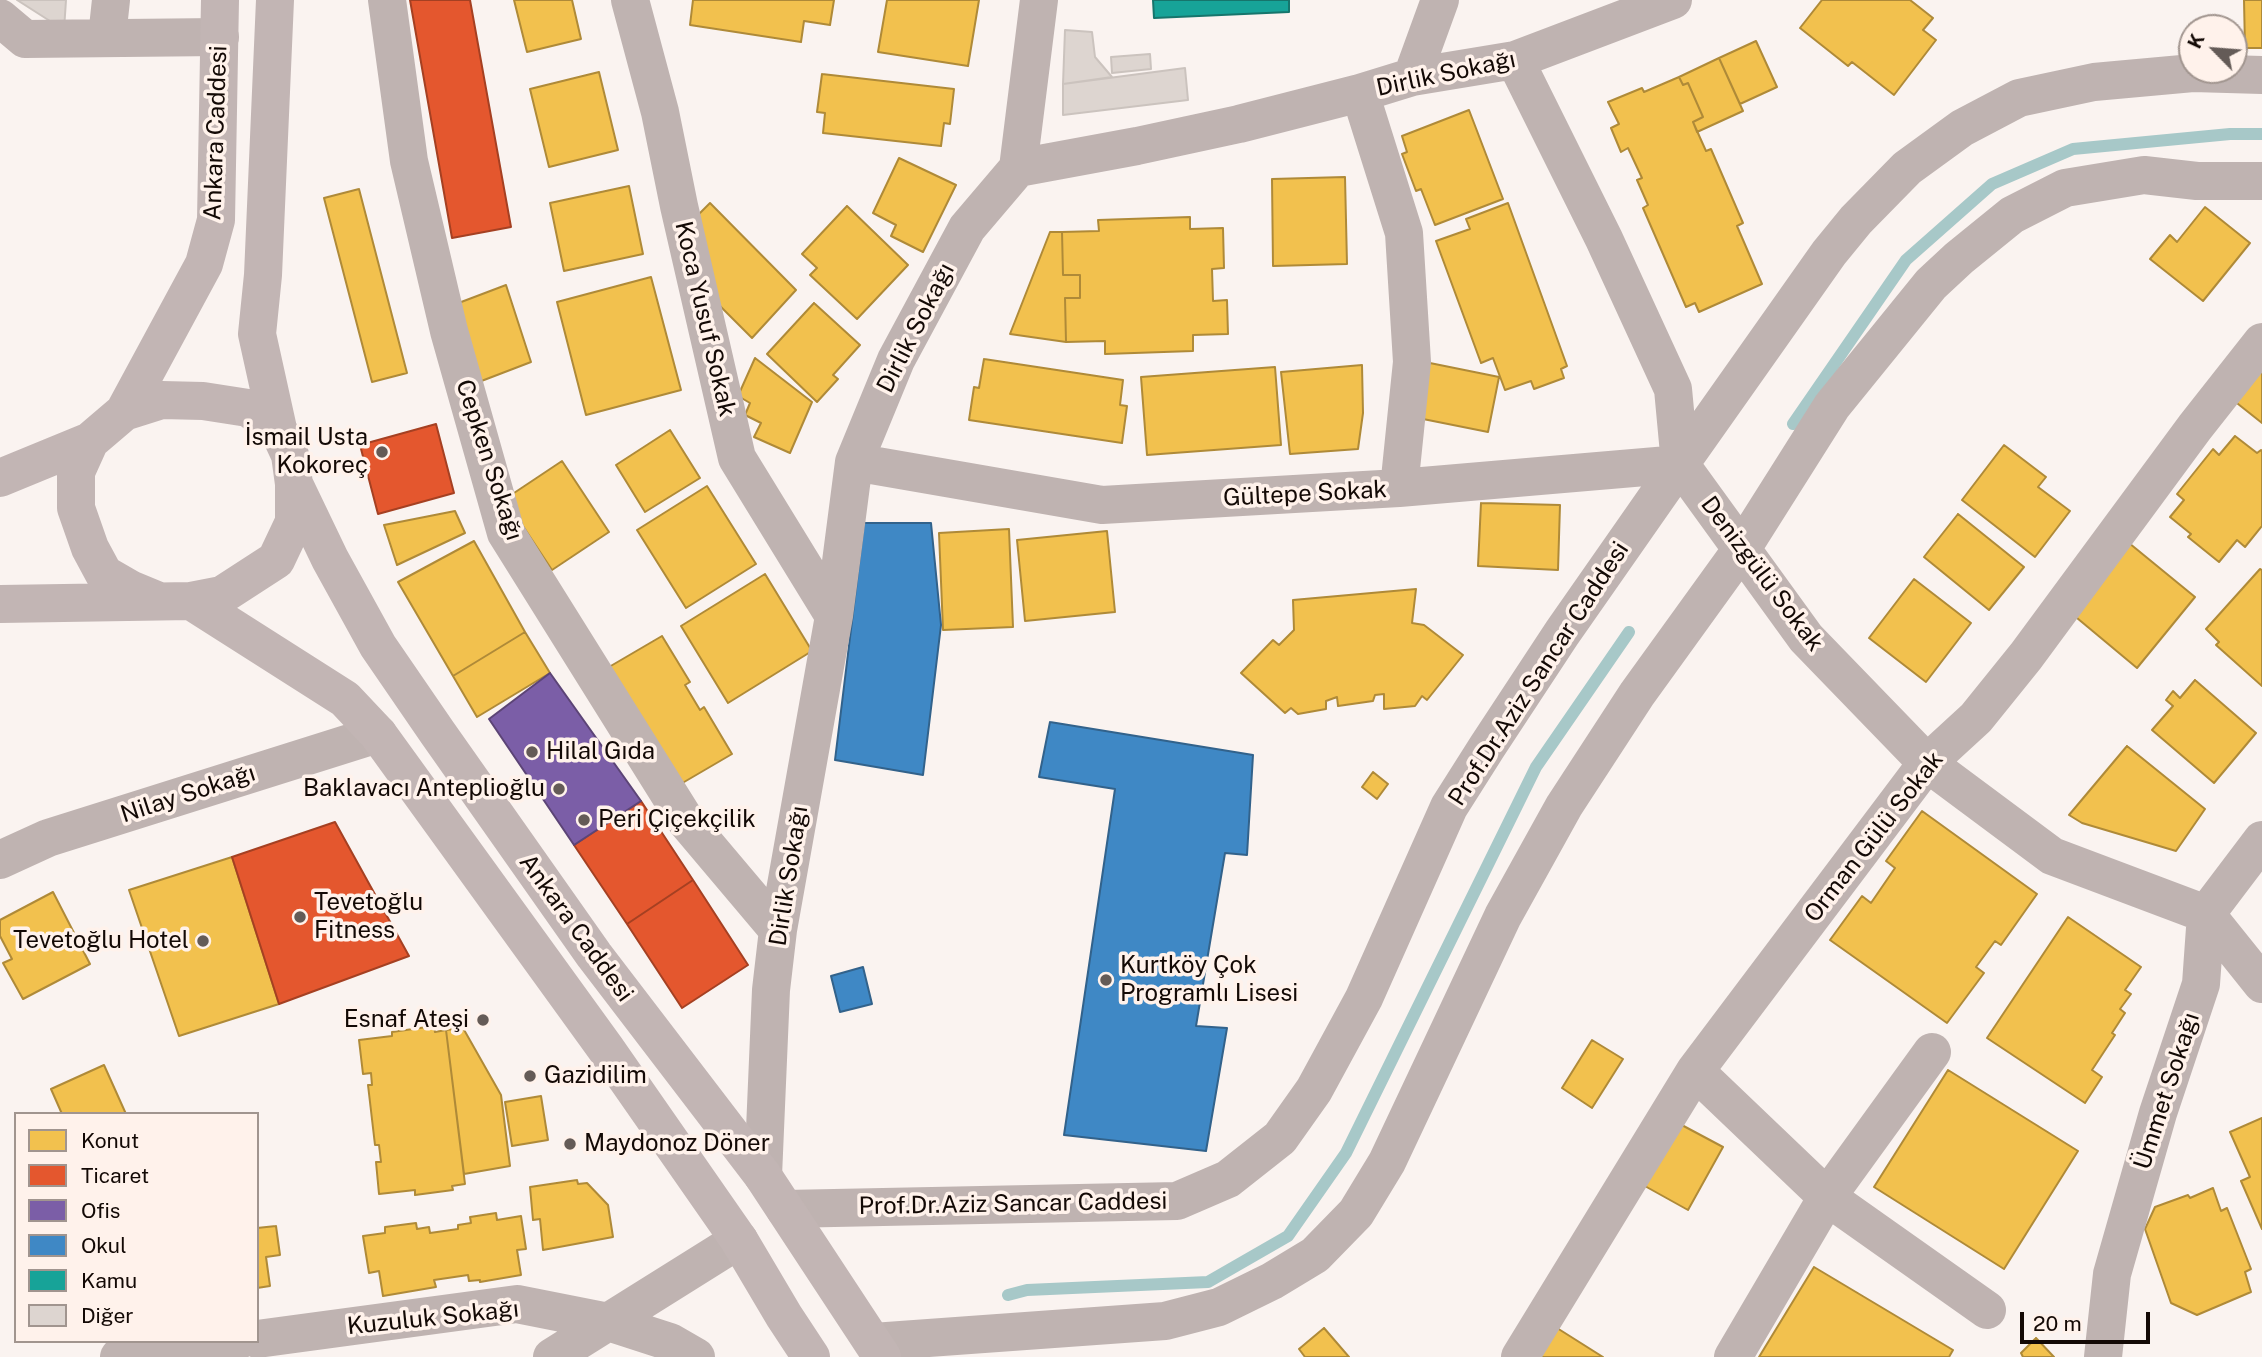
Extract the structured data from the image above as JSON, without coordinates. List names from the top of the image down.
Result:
{
  "streets": {
    "main road": ["Ankara Caddesi"],
    "street": [
      "Dirlik Sokağı",
      "Koca Yusuf Sokak",
      "Cepken Sokağı",
      "Gültepe Sokak",
      "Denizgülü Sokak",
      "Prof.Dr.Aziz Sancar Caddesi",
      "Nilay Sokağı",
      "Orman Gülü Sokak",
      "Ümmet Sokağı",
      "Kuzuluk Sokağı"
    ]
  },
  "crossings": [
    ["Dirlik Sokağı", "Ankara Caddesi"],
    ["Dirlik Sokağı", "Koca Yusuf Sokak"],
    ["Dirlik Sokağı", "Cepken Sokağı"],
    ["Dirlik Sokağı", "Gültepe Sokak"],
    ["Ankara Caddesi", "Prof.Dr.Aziz Sancar Caddesi"],
    ["Ankara Caddesi", "Nilay Sokağı"],
    ["Denizgülü Sokak", "Prof.Dr.Aziz Sancar Caddesi"],
    ["Denizgülü Sokak", "Orman Gülü Sokak"],
    ["Denizgülü Sokak", "Ümmet Sokağı"]
  ],
  "places": [
    "İsmail Usta Kokoreç",
    "Hilal Gıda",
    "Baklavacı Anteplioğlu",
    "Peri Çiçekçilik",
    "Tevetoğlu Fitness",
    "Tevetoğlu Hotel",
    "Kurtköy Çok Programlı Lisesi",
    "Esnaf Ateşi",
    "Gazidilim",
    "Maydonoz Döner"
  ],
  "legend": [
    "Konut",
    "Ticaret",
    "Ofis",
    "Okul",
    "Kamu",
    "Diğer"
  ],
  "scale_bar": "20 m",
  "north": "top left"
}
